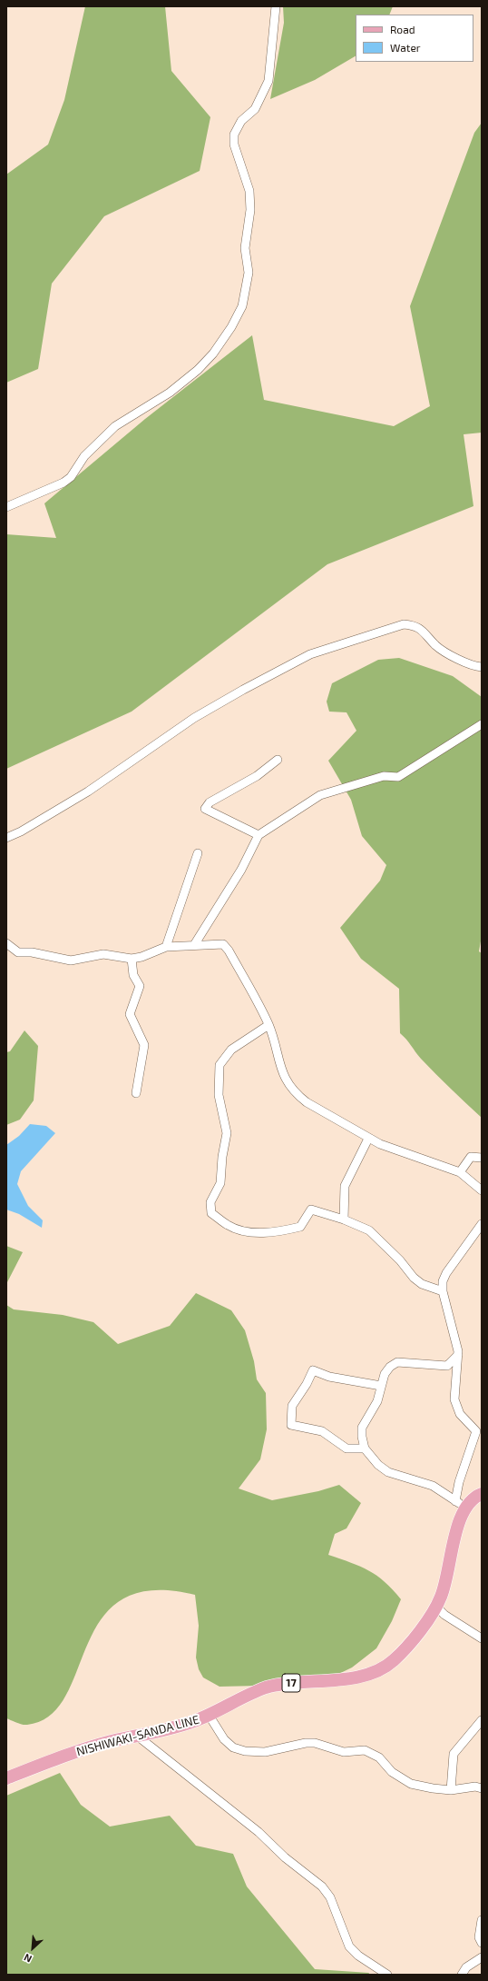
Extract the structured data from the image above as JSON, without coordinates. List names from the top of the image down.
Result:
{
  "streets": {
    "main road": ["17", "NISHIWAKI-SANDA LINE"]
  },
  "legend": ["Road", "Water"],
  "north": "bottom left"
}
